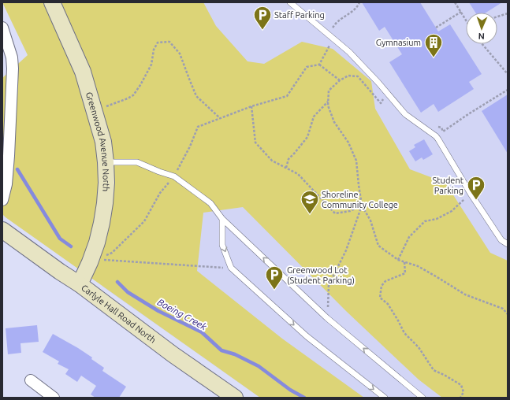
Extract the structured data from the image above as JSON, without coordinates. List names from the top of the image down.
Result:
{
  "streets": {
    "street": ["Greenwood Avenue North", "Carlyle Hall Road North"]
  },
  "crossings": [
    ["Greenwood Avenue North", "Carlyle Hall Road North"]
  ],
  "water": ["Boeing Creek"],
  "places": {
    "parking": ["Staff Parking", "Student Parking", "Greenwood Lot (Student Parking)"],
    "building": ["Gymnasium"],
    "school or university": ["Shoreline Community College"]
  },
  "north": "bottom"
}
